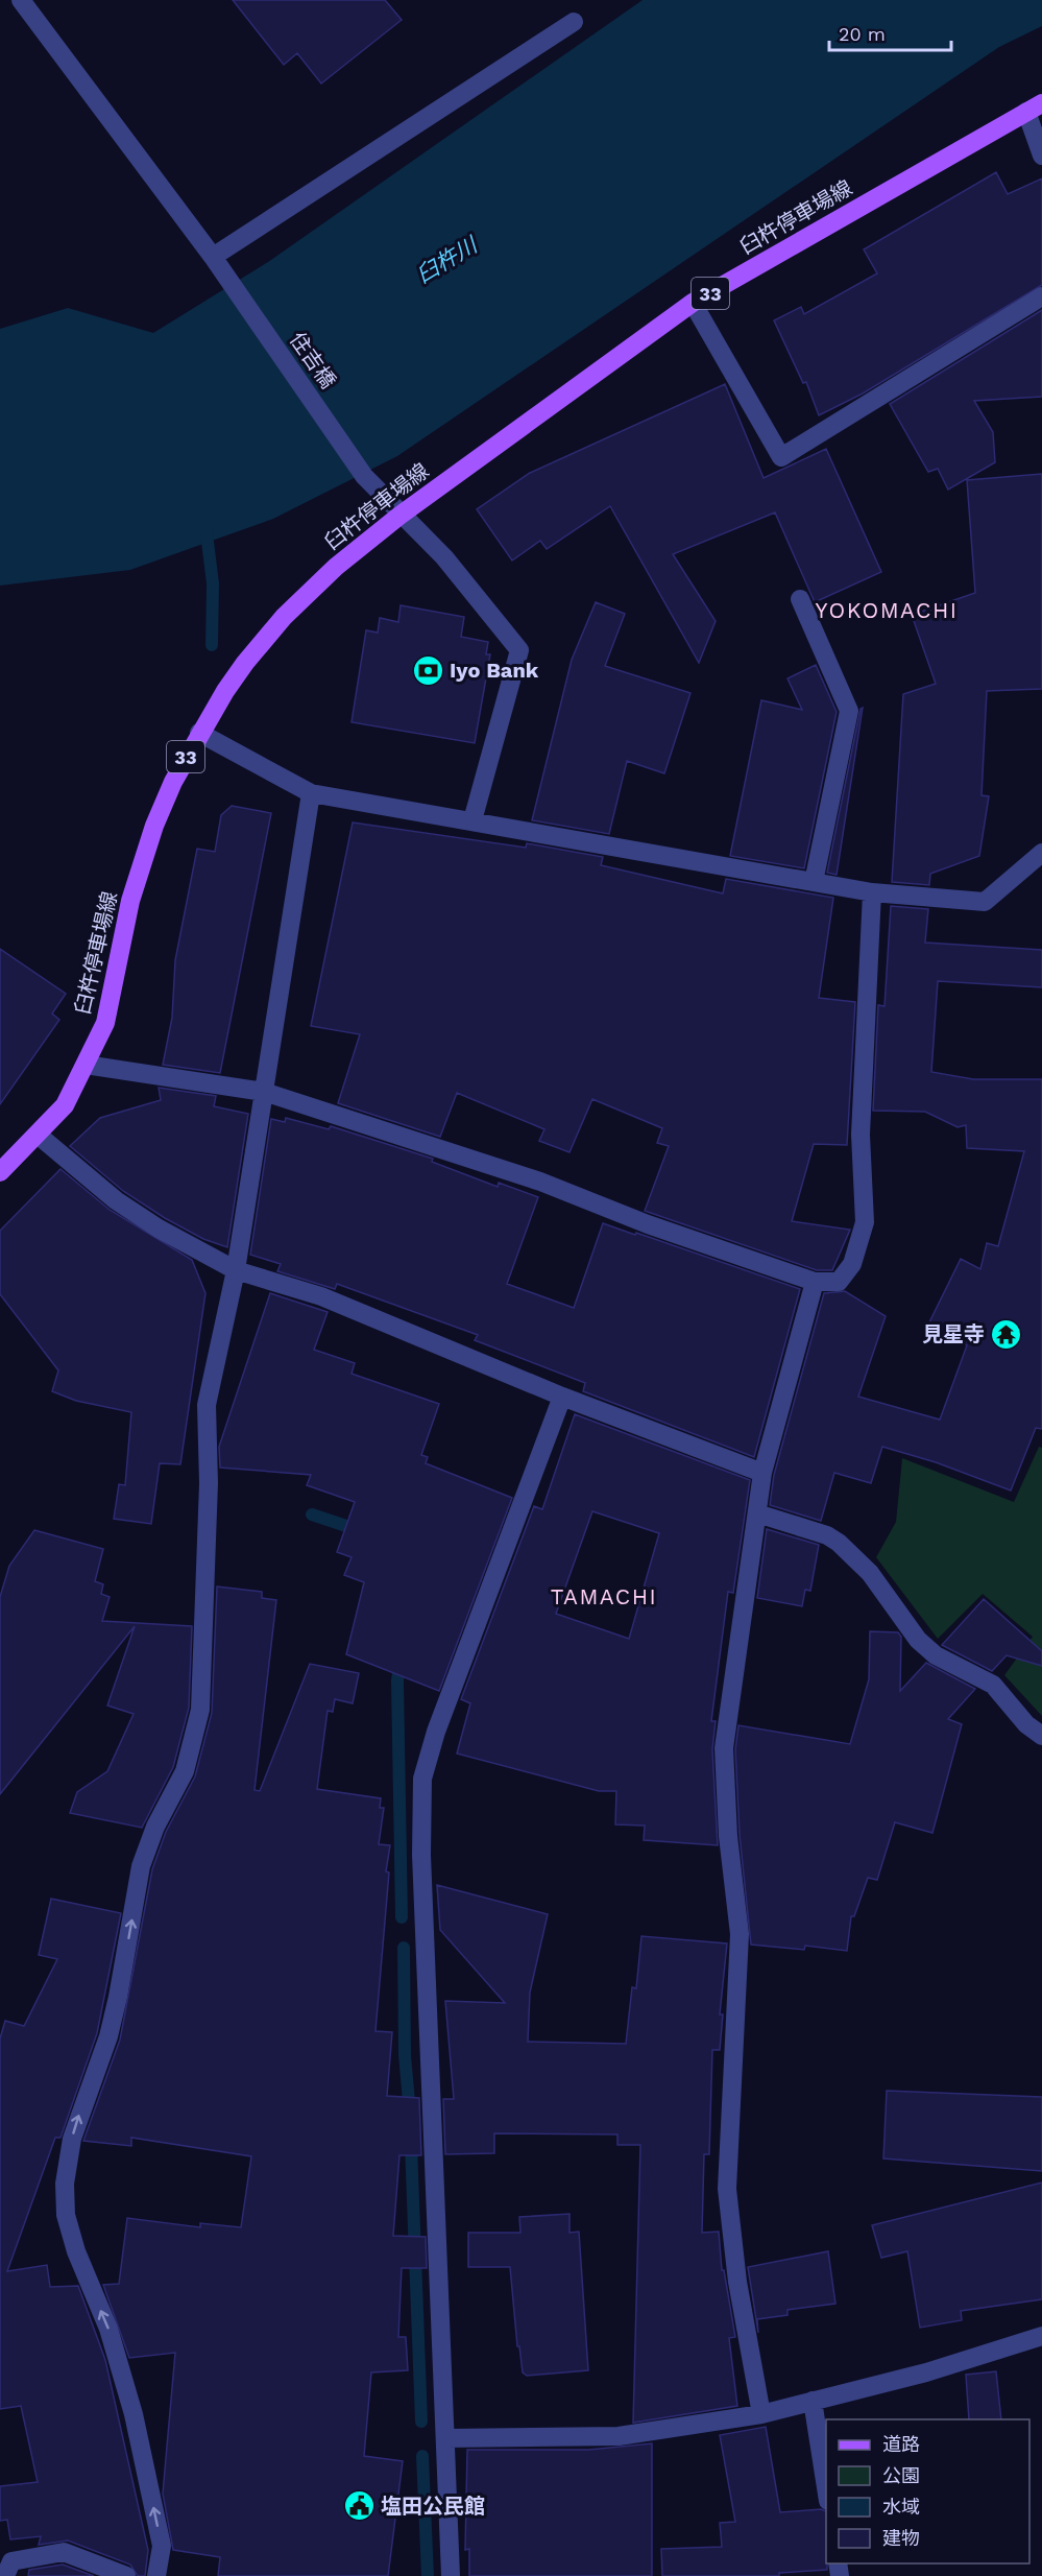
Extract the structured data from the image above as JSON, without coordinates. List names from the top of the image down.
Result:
{
  "streets": {
    "main road": ["臼杵停車場線", "33"],
    "street": ["住吉橋"]
  },
  "crossings": [
    ["臼杵停車場線", "住吉橋"]
  ],
  "districts": ["YOKOMACHI", "TAMACHI"],
  "water": ["臼杵川"],
  "places": {
    "bank": ["Iyo Bank"],
    "temple": ["見星寺"],
    "public building": ["塩田公民館"]
  },
  "legend": [
    "道路",
    "公園",
    "水域",
    "建物"
  ],
  "scale_bar": "20 m"
}
